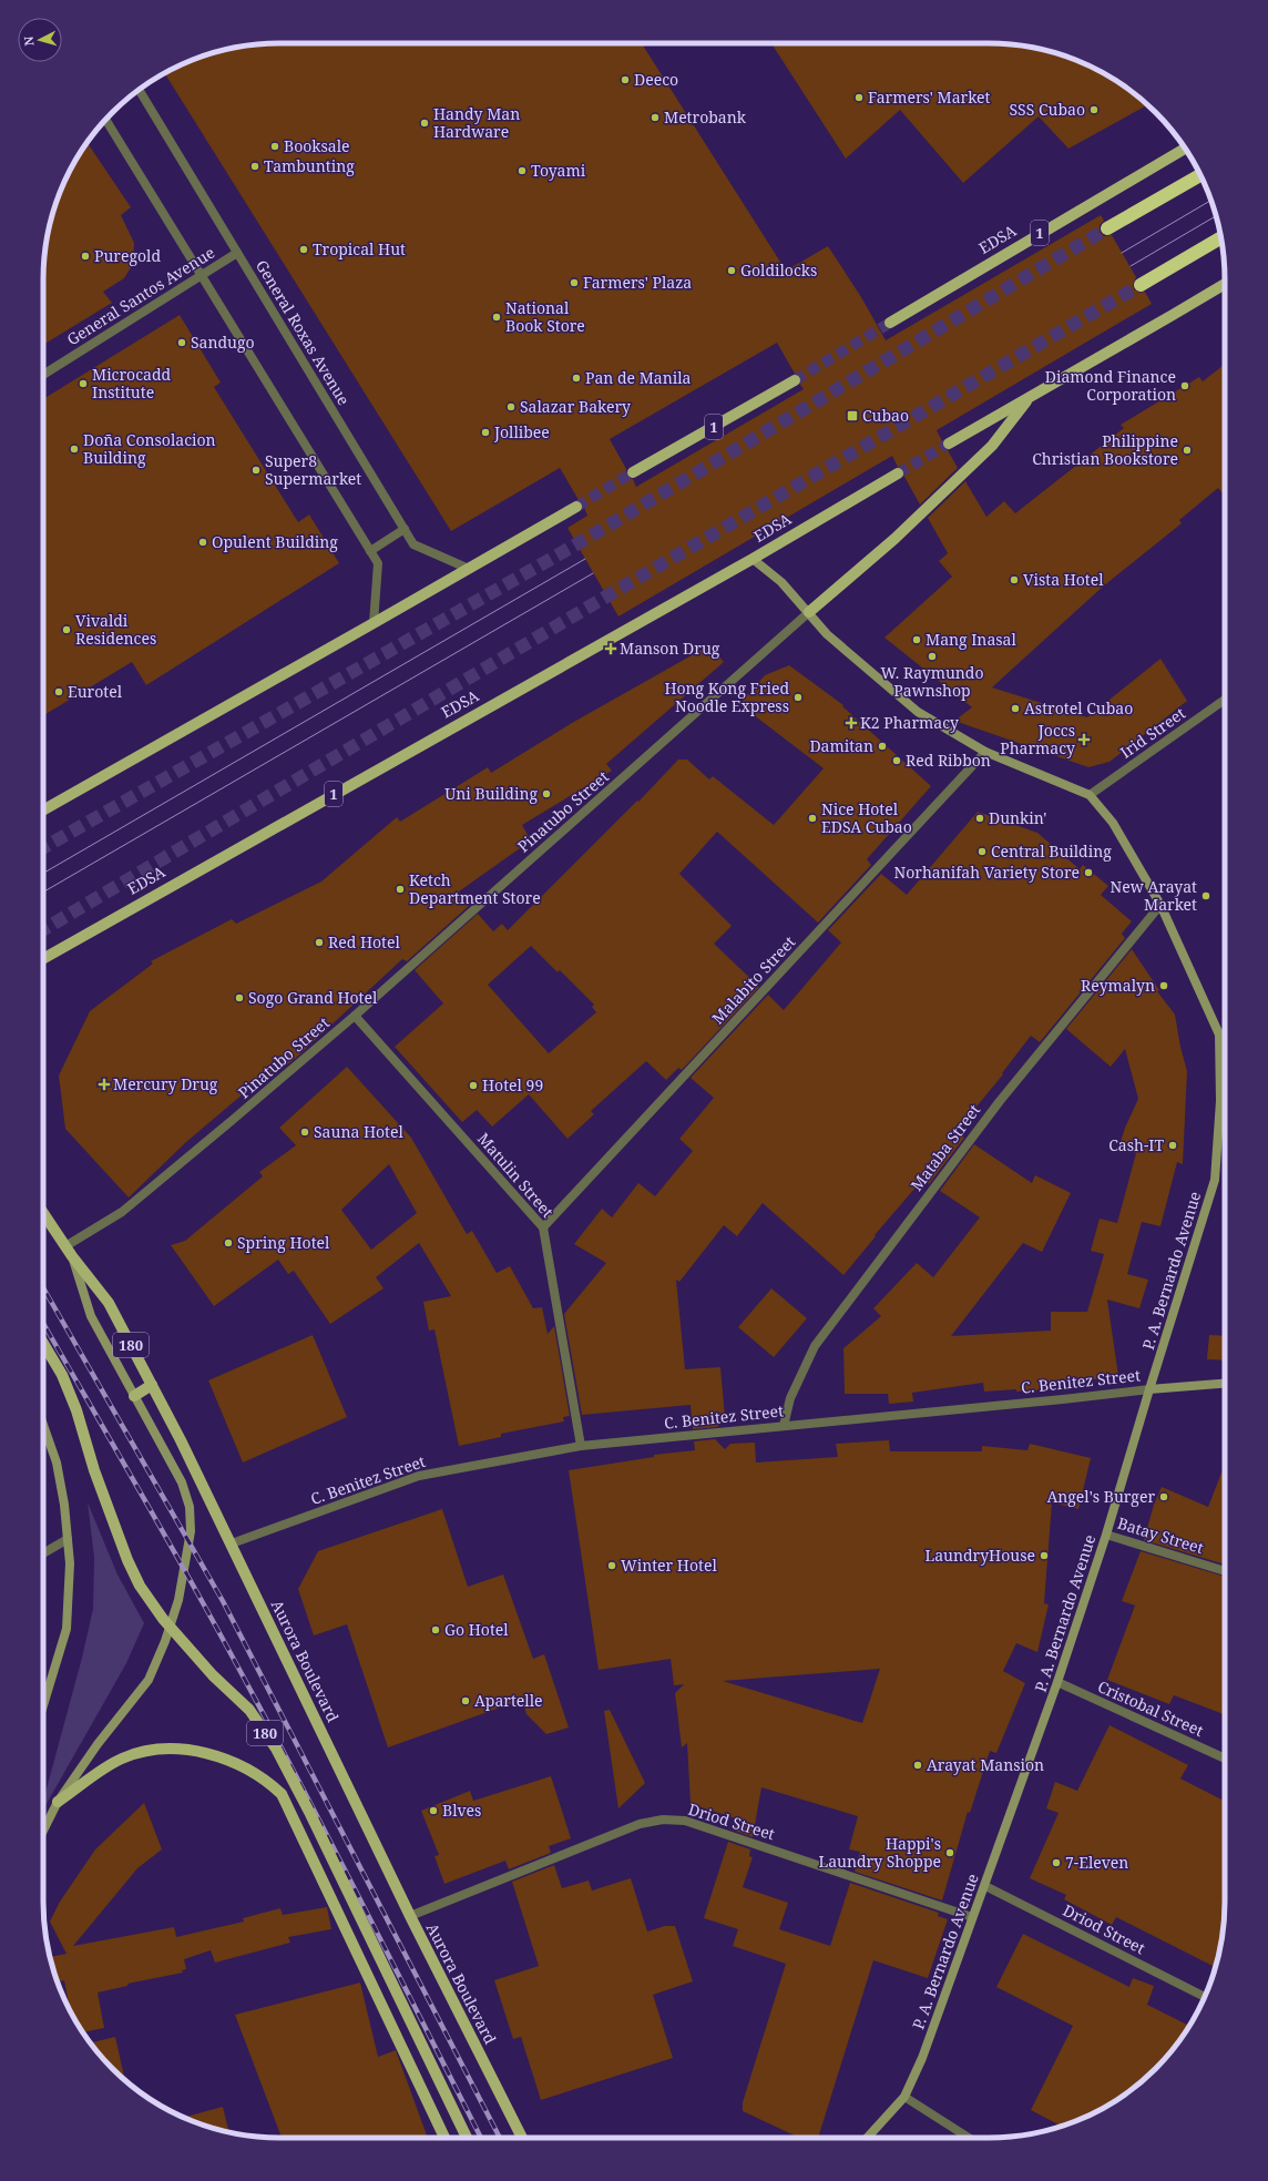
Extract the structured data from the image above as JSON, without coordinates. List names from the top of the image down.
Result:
{
  "streets": {
    "main road": [
      "1",
      "EDSA",
      "180",
      "Aurora Boulevard"
    ],
    "street": [
      "General Santos Avenue",
      "General Roxas Avenue",
      "Irid Street",
      "Pinatubo Street",
      "Malabito Street",
      "Mataba Street",
      "Matulin Street",
      "P. A. Bernardo Avenue",
      "C. Benitez Street",
      "Batay Street",
      "Cristobal Street",
      "Driod Street"
    ]
  },
  "crossings": [
    ["EDSA", "P. A. Bernardo Avenue"],
    ["General Santos Avenue", "General Roxas Avenue"],
    ["Irid Street", "P. A. Bernardo Avenue"],
    ["Pinatubo Street", "Matulin Street"],
    ["Pinatubo Street", "P. A. Bernardo Avenue"],
    ["Pinatubo Street", "Aurora Boulevard"],
    ["Malabito Street", "Matulin Street"],
    ["Malabito Street", "P. A. Bernardo Avenue"],
    ["Mataba Street", "P. A. Bernardo Avenue"],
    ["Mataba Street", "C. Benitez Street"],
    ["Matulin Street", "C. Benitez Street"],
    ["P. A. Bernardo Avenue", "C. Benitez Street"],
    ["P. A. Bernardo Avenue", "Batay Street"],
    ["P. A. Bernardo Avenue", "Cristobal Street"],
    ["P. A. Bernardo Avenue", "Driod Street"],
    ["C. Benitez Street", "Aurora Boulevard"],
    ["Aurora Boulevard", "Driod Street"]
  ],
  "places": {
    "other": [
      "Deeco",
      "Farmers' Market",
      "SSS Cubao",
      "Metrobank",
      "Handy Man Hardware",
      "Booksale",
      "Tambunting",
      "Toyami",
      "Tropical Hut",
      "Puregold",
      "Goldilocks",
      "Farmers' Plaza",
      "National Book Store",
      "Sandugo",
      "Pan de Manila",
      "Microcadd Institute",
      "Diamond Finance Corporation",
      "Salazar Bakery",
      "Jollibee",
      "Doña Consolacion Building",
      "Philippine Christian Bookstore",
      "Super8 Supermarket",
      "Opulent Building",
      "Vista Hotel",
      "Vivaldi Residences",
      "Mang Inasal",
      "W. Raymundo Pawnshop",
      "Eurotel",
      "Hong Kong Fried Noodle Express",
      "Astrotel Cubao",
      "Damitan",
      "Red Ribbon",
      "Uni Building",
      "Nice Hotel EDSA Cubao",
      "Dunkin'",
      "Central Building",
      "Norhanifah Variety Store",
      "Ketch Department Store",
      "New Arayat Market",
      "Red Hotel",
      "Reymalyn",
      "Sogo Grand Hotel",
      "Hotel 99",
      "Sauna Hotel",
      "Cash-IT",
      "Spring Hotel",
      "Angel's Burger",
      "LaundryHouse",
      "Winter Hotel",
      "Go Hotel",
      "Apartelle",
      "Arayat Mansion",
      "Blves",
      "Happi's Laundry Shoppe",
      "7-Eleven"
    ],
    "transit": ["Cubao"],
    "health": [
      "Manson Drug",
      "K2 Pharmacy",
      "Joccs Pharmacy",
      "Mercury Drug"
    ]
  },
  "north": "left"
}
